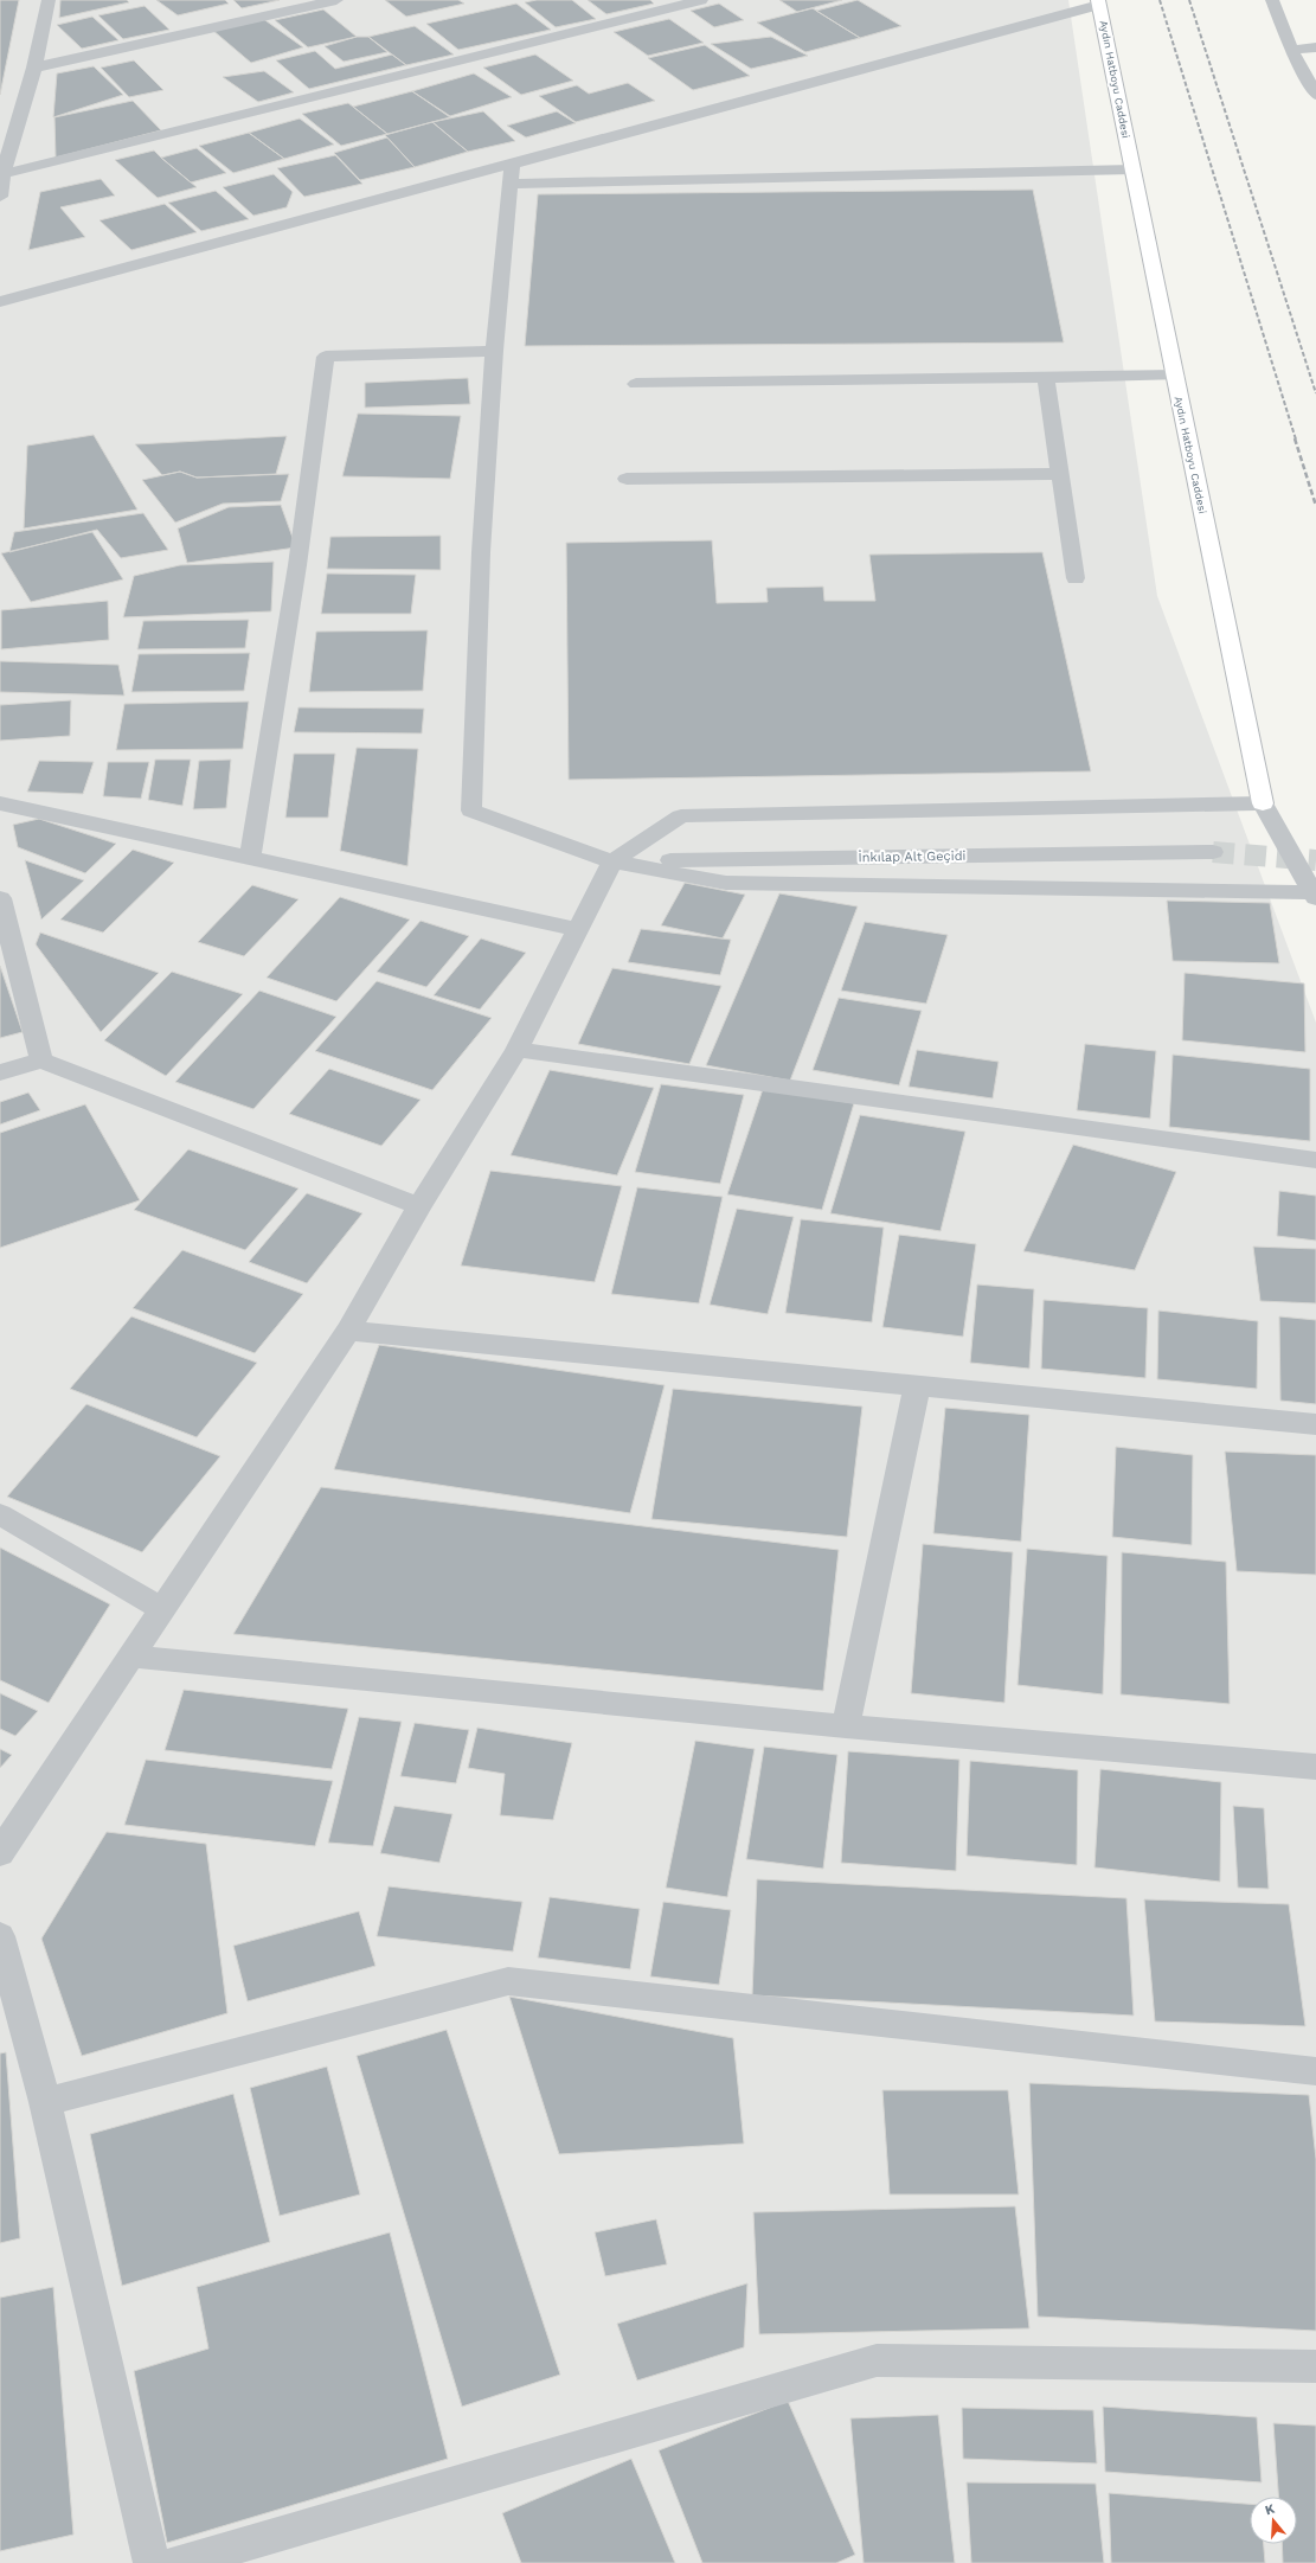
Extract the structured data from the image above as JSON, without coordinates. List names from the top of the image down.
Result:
{
  "streets": {
    "main road": ["Aydın Hatboyu Caddesi"],
    "street": ["İnkılap Alt Geçidi"]
  },
  "north": "top"
}
